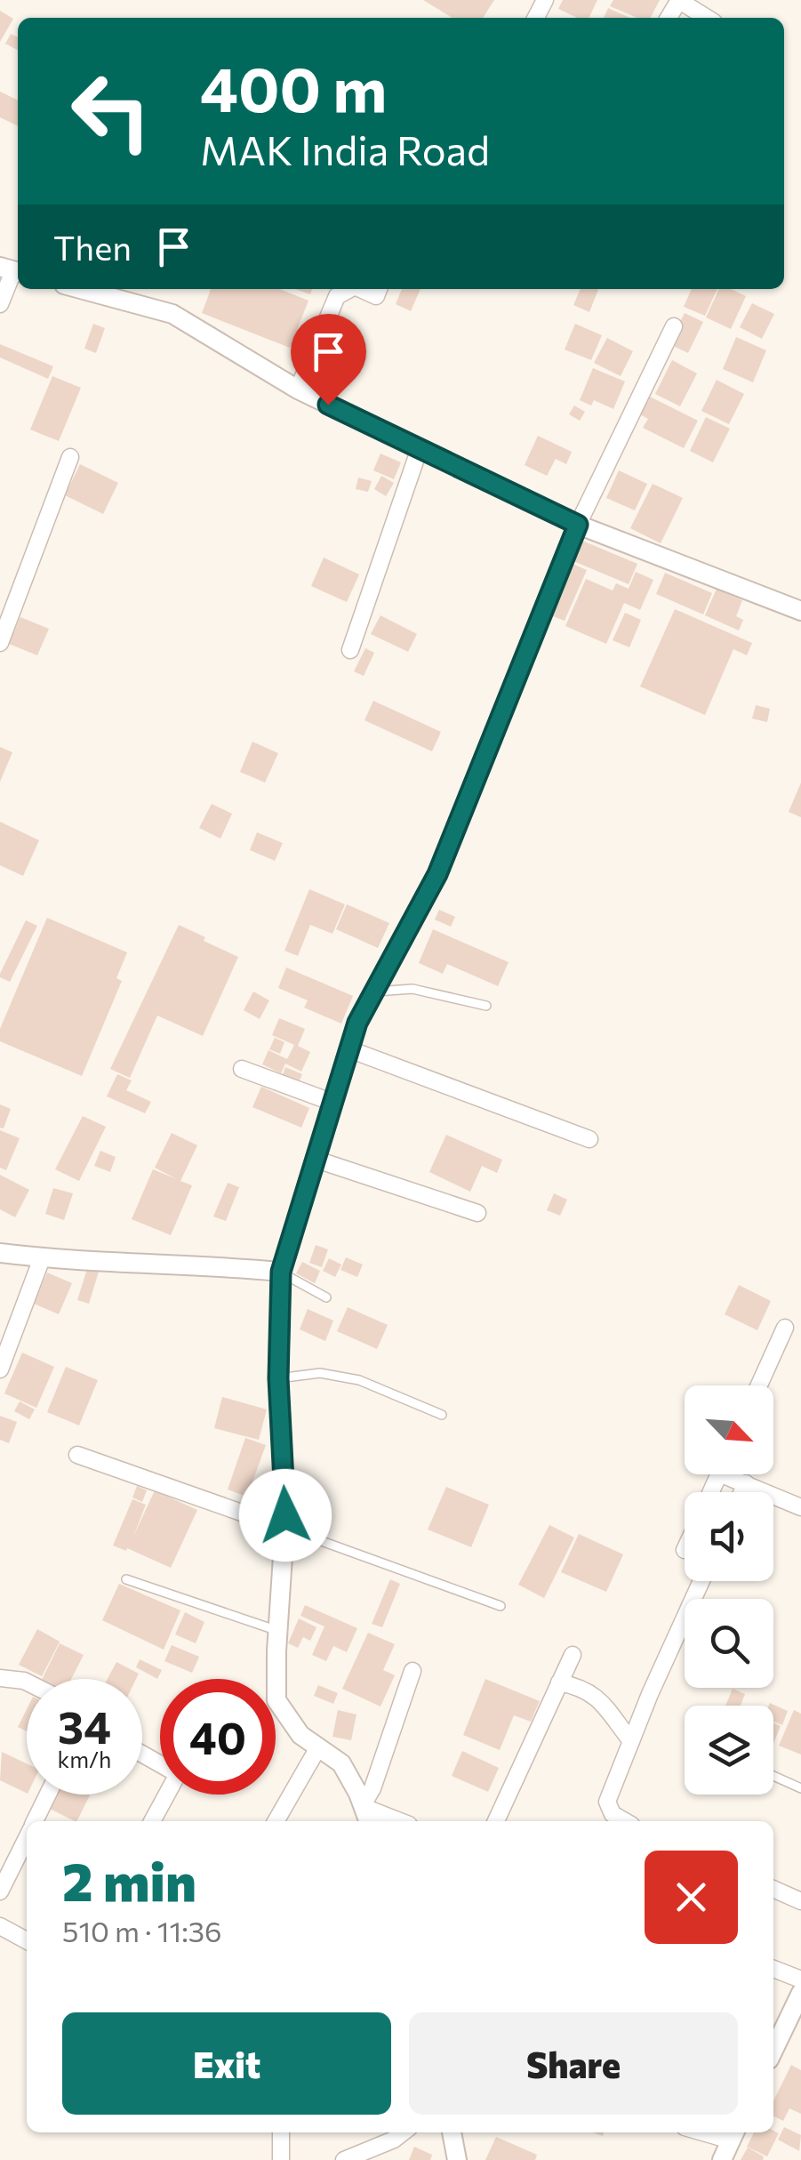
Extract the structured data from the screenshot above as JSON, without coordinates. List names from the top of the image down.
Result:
{
  "north": "bottom right",
  "page": {
    "turn": ["400 m", "MAK India Road"],
    "then": "Then",
    "speed": "34 km/h",
    "limit": "40",
    "heading": ["2 min", "510 m · 11:36"],
    "buttons": ["Exit", "Share"]
  }
}
